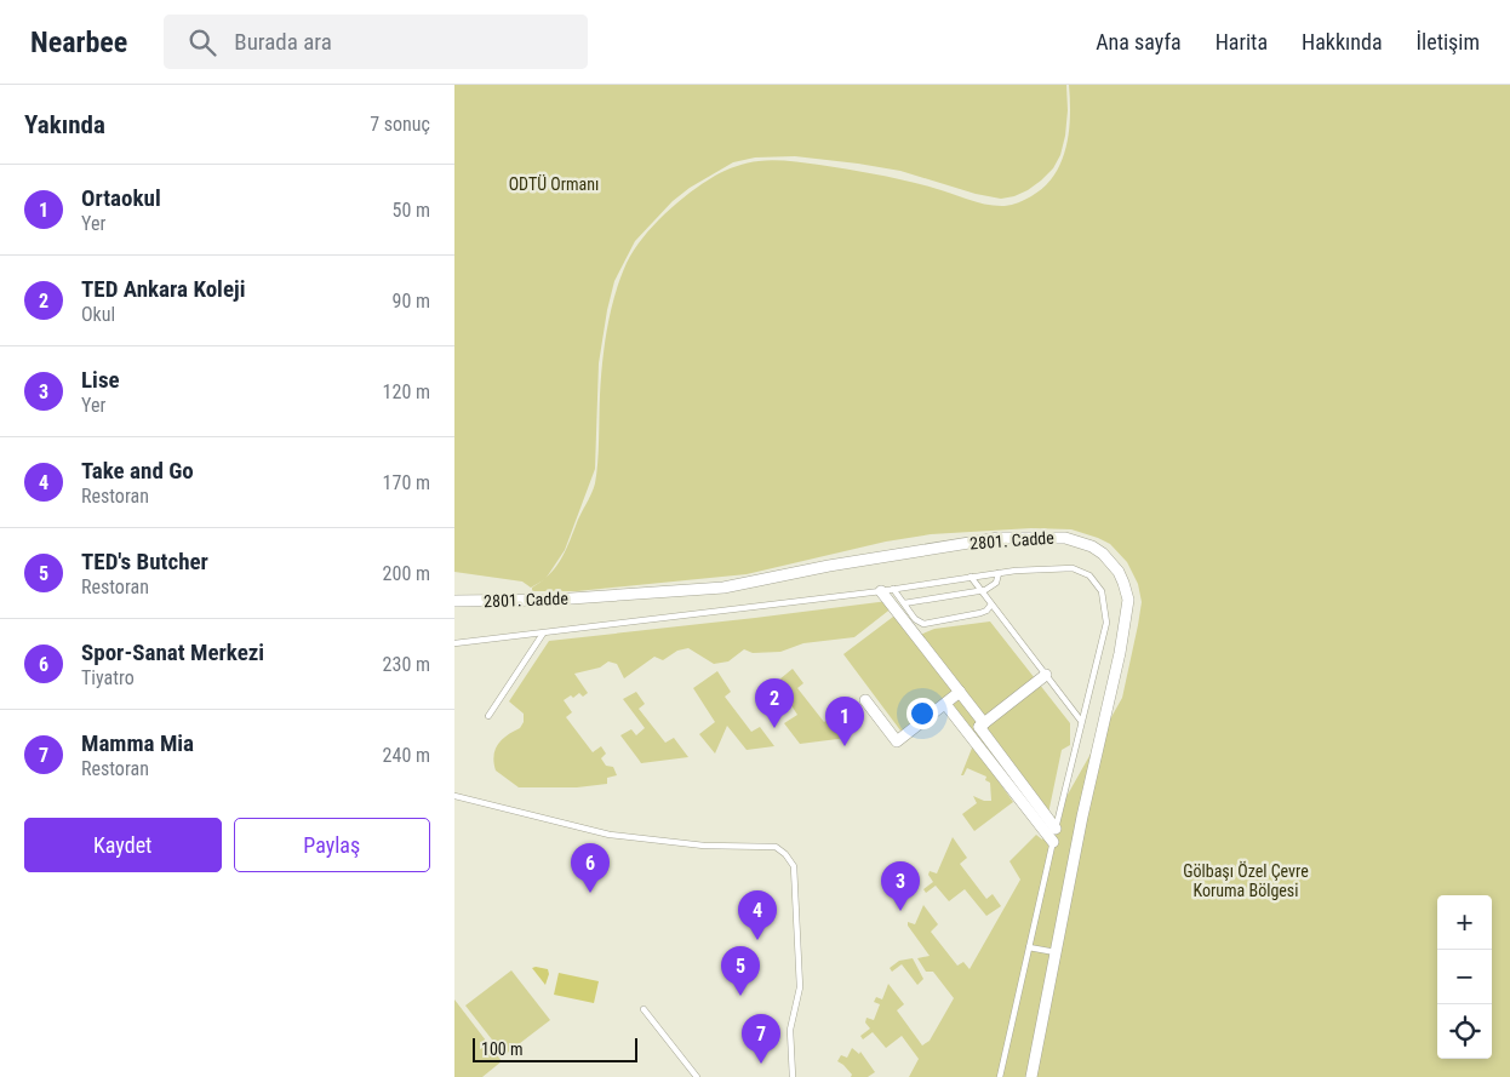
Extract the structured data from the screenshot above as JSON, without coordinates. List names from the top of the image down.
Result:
{
  "streets": {
    "street": ["2801. Cadde"]
  },
  "parks": ["ODTÜ Ormanı", "Gölbaşı Özel Çevre Koruma Bölgesi"],
  "scale_bar": "100 m",
  "page": {
    "header": "Nearbee",
    "search": "Burada ara",
    "nav": [
      "Ana sayfa",
      "Harita",
      "Hakkında",
      "İletişim"
    ],
    "heading": ["Yakında", "7 sonuç"],
    "list": [
      {
        "mark": "1",
        "name": "Ortaokul",
        "note": "Yer",
        "value": "50 m"
      },
      {
        "mark": "2",
        "name": "TED Ankara Koleji",
        "note": "Okul",
        "value": "90 m"
      },
      {
        "mark": "3",
        "name": "Lise",
        "note": "Yer",
        "value": "120 m"
      },
      {
        "mark": "4",
        "name": "Take and Go",
        "note": "Restoran",
        "value": "170 m"
      },
      {
        "mark": "5",
        "name": "TED's Butcher",
        "note": "Restoran",
        "value": "200 m"
      },
      {
        "mark": "6",
        "name": "Spor-Sanat Merkezi",
        "note": "Tiyatro",
        "value": "230 m"
      },
      {
        "mark": "7",
        "name": "Mamma Mia",
        "note": "Restoran",
        "value": "240 m"
      }
    ],
    "pins": [
      "2",
      "1",
      "6",
      "3",
      "4",
      "5",
      "7"
    ],
    "buttons": ["Kaydet", "Paylaş"],
    "map_buttons": ["+", "−"],
    "scale": "100 m"
  }
}
